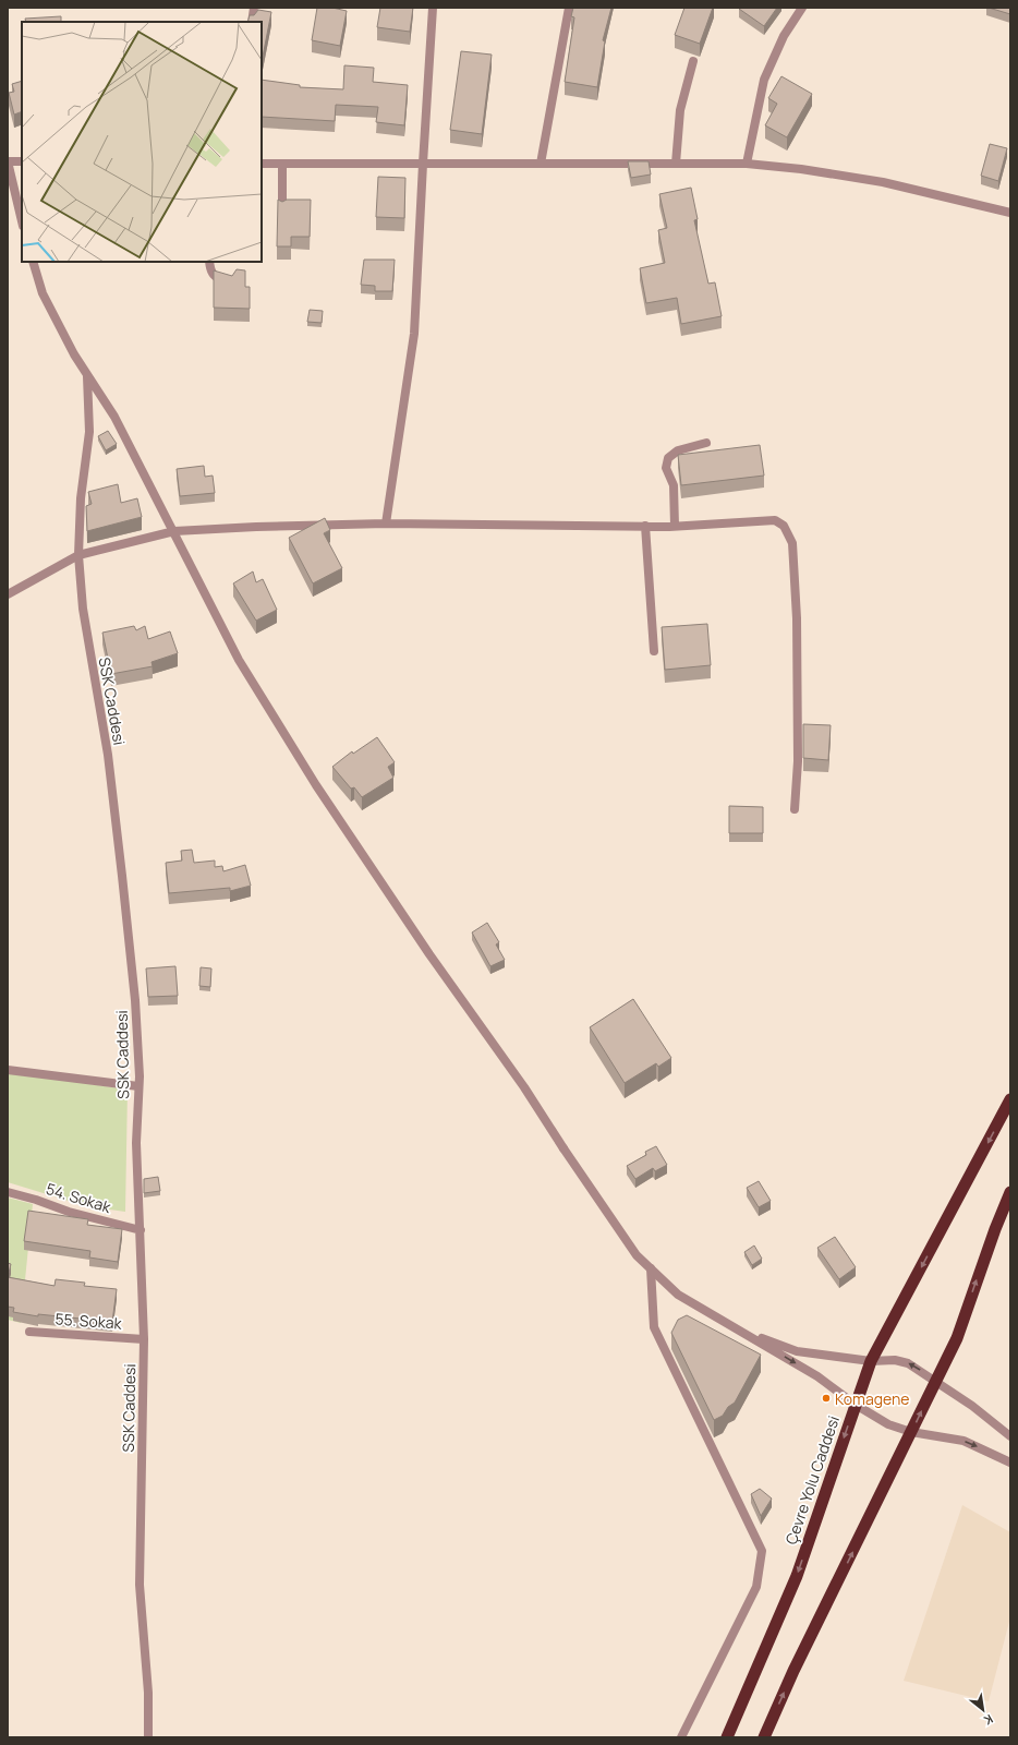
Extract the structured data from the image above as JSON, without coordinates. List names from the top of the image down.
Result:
{
  "streets": {
    "highway": ["Çevre Yolu Caddesi"],
    "street": ["SSK Caddesi", "54. Sokak", "55. Sokak"]
  },
  "crossings": [
    ["SSK Caddesi", "54. Sokak"],
    ["SSK Caddesi", "55. Sokak"]
  ],
  "places": ["Komagene"],
  "north": "bottom right"
}
